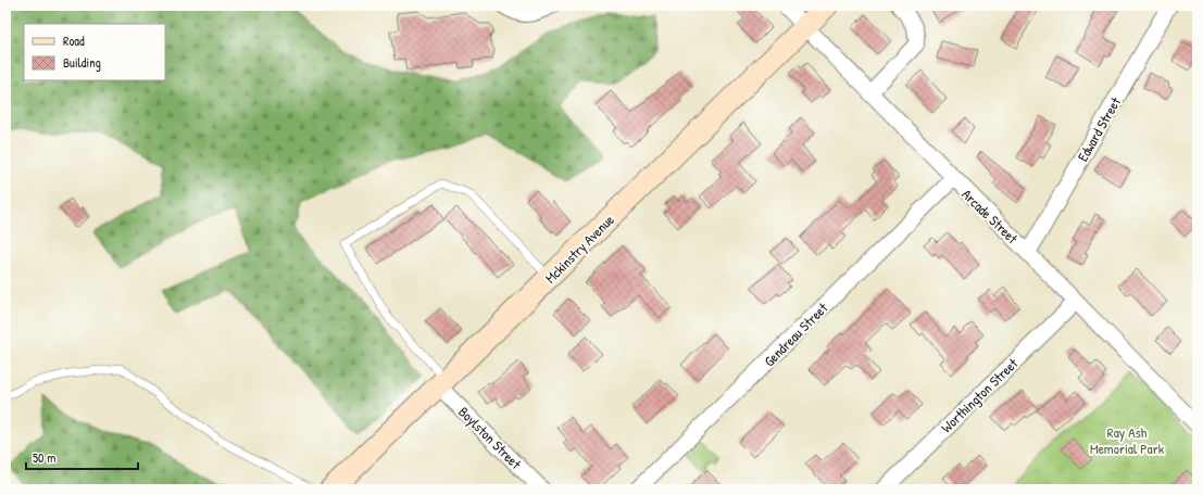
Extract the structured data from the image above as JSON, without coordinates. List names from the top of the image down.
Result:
{
  "streets": {
    "street": [
      "Edward Street",
      "Arcade Street",
      "Mckinstry Avenue",
      "Gendreau Street",
      "Worthington Street",
      "Boylston Street"
    ]
  },
  "crossings": [
    ["Edward Street", "Arcade Street"],
    ["Arcade Street", "Mckinstry Avenue"],
    ["Arcade Street", "Gendreau Street"],
    ["Arcade Street", "Worthington Street"],
    ["Mckinstry Avenue", "Boylston Street"]
  ],
  "parks": ["Ray Ash Memorial Park"],
  "legend": ["Road", "Building"],
  "scale_bar": "50 m"
}
